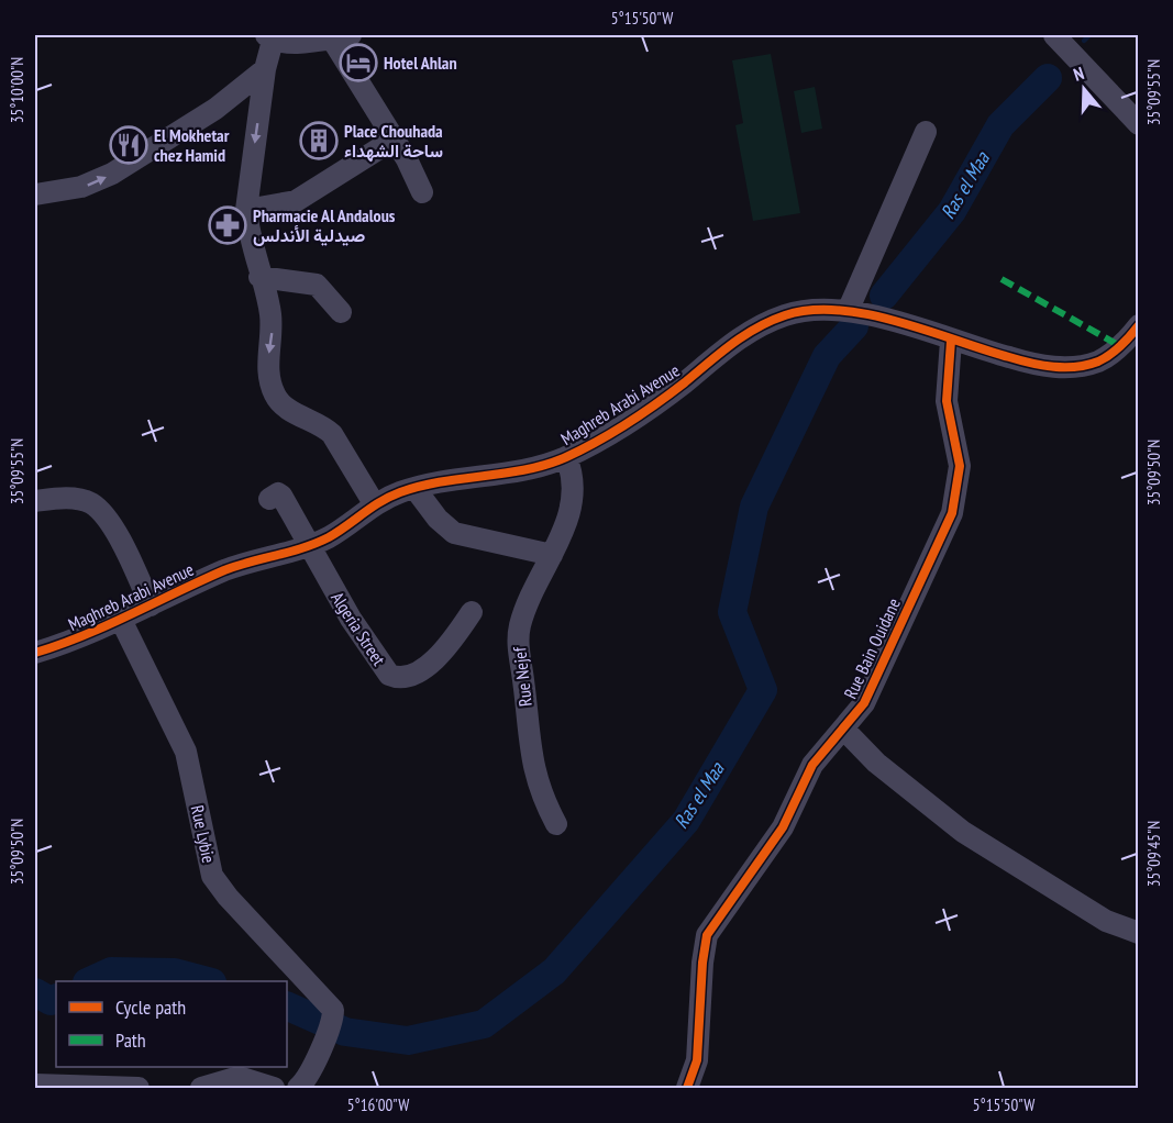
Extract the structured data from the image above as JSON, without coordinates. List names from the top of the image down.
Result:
{
  "streets": {
    "street": [
      "Maghreb Arabi Avenue",
      "Algeria Street",
      "Rue Bain Ouidane",
      "Rue Nejef",
      "Rue Lybie"
    ]
  },
  "crossings": [
    ["Maghreb Arabi Avenue", "Algeria Street"],
    ["Maghreb Arabi Avenue", "Rue Bain Ouidane"],
    ["Maghreb Arabi Avenue", "Rue Nejef"],
    ["Maghreb Arabi Avenue", "Rue Lybie"]
  ],
  "water": ["Ras el Maa"],
  "places": {
    "hotel": ["Hotel Ahlan"],
    "building": ["Place Chouhada ساحة الشهداء"],
    "restaurant": ["El Mokhetar chez Hamid"],
    "pharmacy": ["Pharmacie Al Andalous صيدلية الأندلس"]
  },
  "legend": ["Cycle path", "Path"],
  "north": "top",
  "coordinates": [
    "5°15'50\"W",
    "35°10'00\"N",
    "35°09'55\"N",
    "35°09'50\"N",
    "35°09'45\"N",
    "5°16'00\"W"
  ]
}
